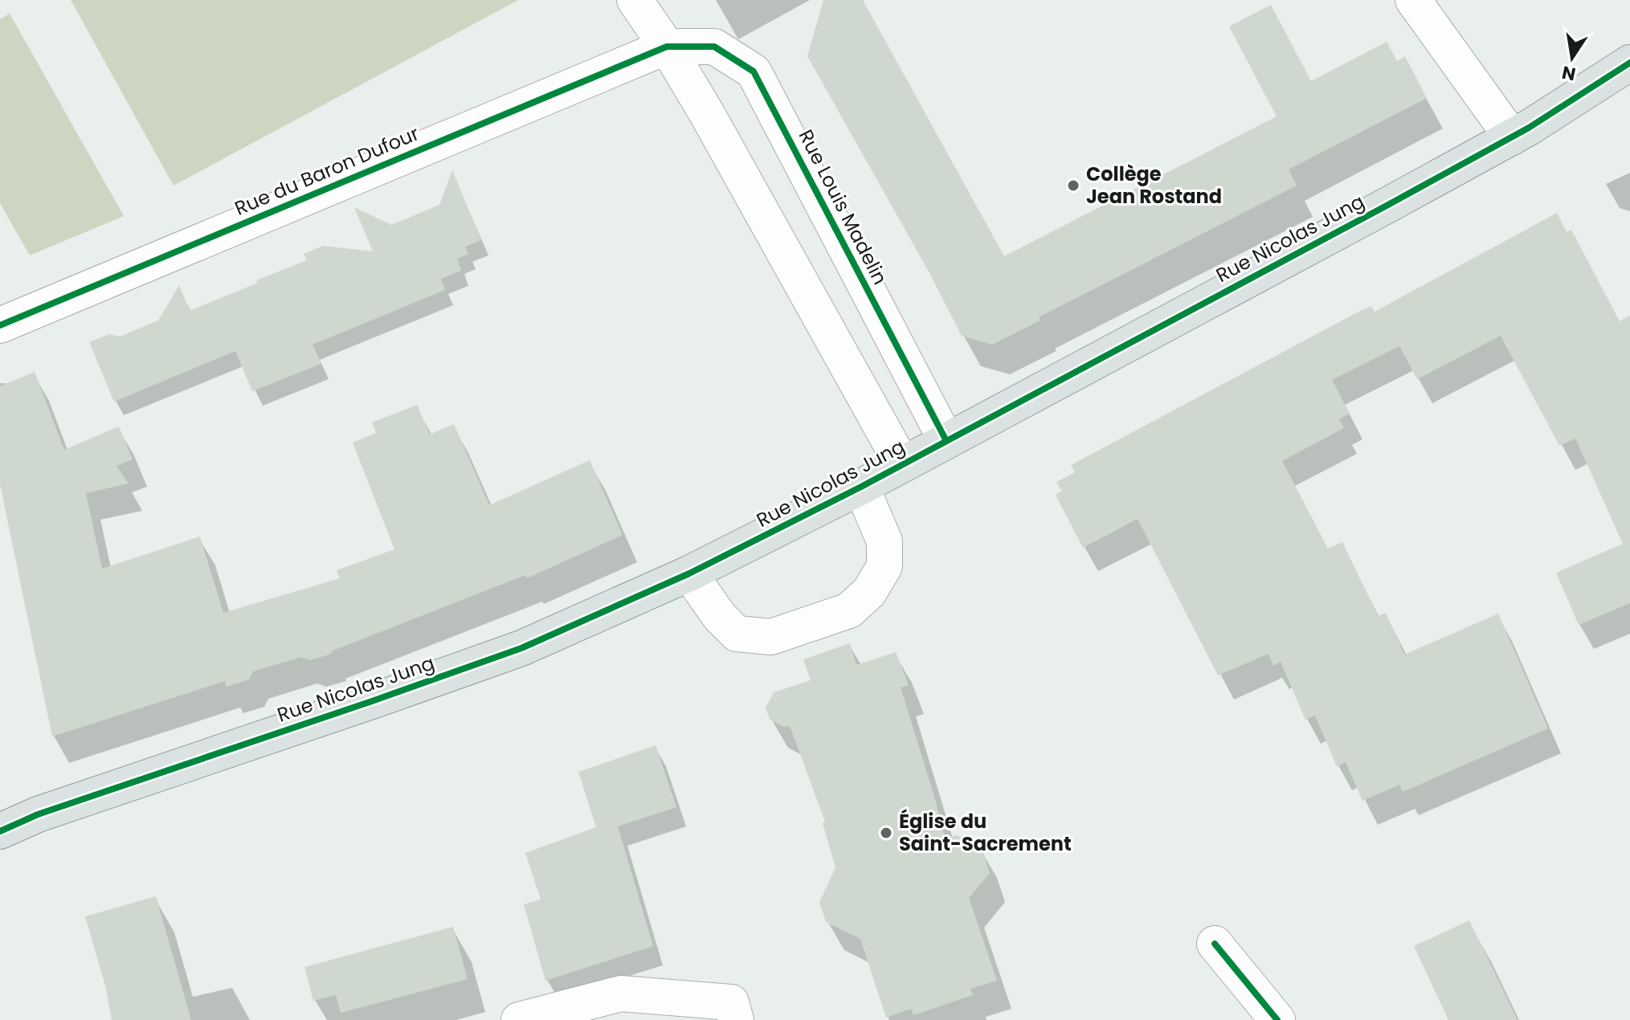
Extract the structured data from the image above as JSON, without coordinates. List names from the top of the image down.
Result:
{
  "streets": {
    "main road": ["Rue Nicolas Jung"],
    "street": ["Rue du Baron Dufour", "Rue Louis Madelin"]
  },
  "crossings": [
    ["Rue du Baron Dufour", "Rue Louis Madelin"],
    ["Rue Louis Madelin", "Rue Nicolas Jung"]
  ],
  "places": ["Collège Jean Rostand", "Église du Saint-Sacrement"],
  "north": "bottom"
}
